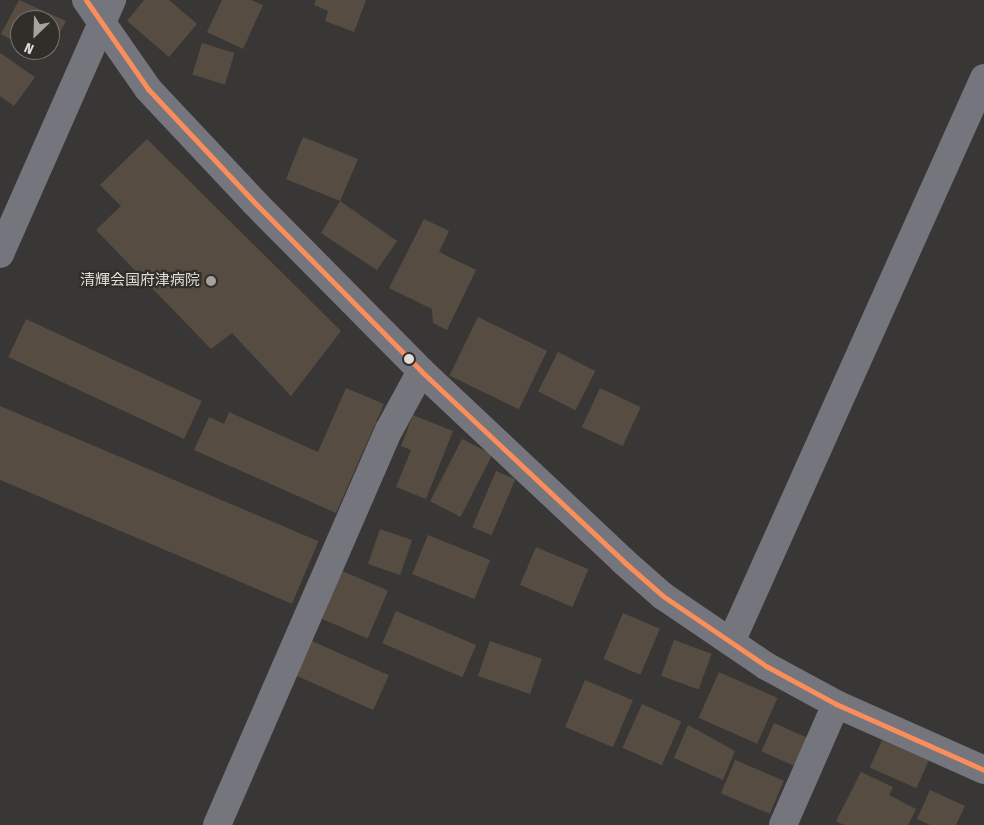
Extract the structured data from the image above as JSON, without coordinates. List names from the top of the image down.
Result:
{
  "places": ["清輝会国府津病院"],
  "north": "bottom left"
}
